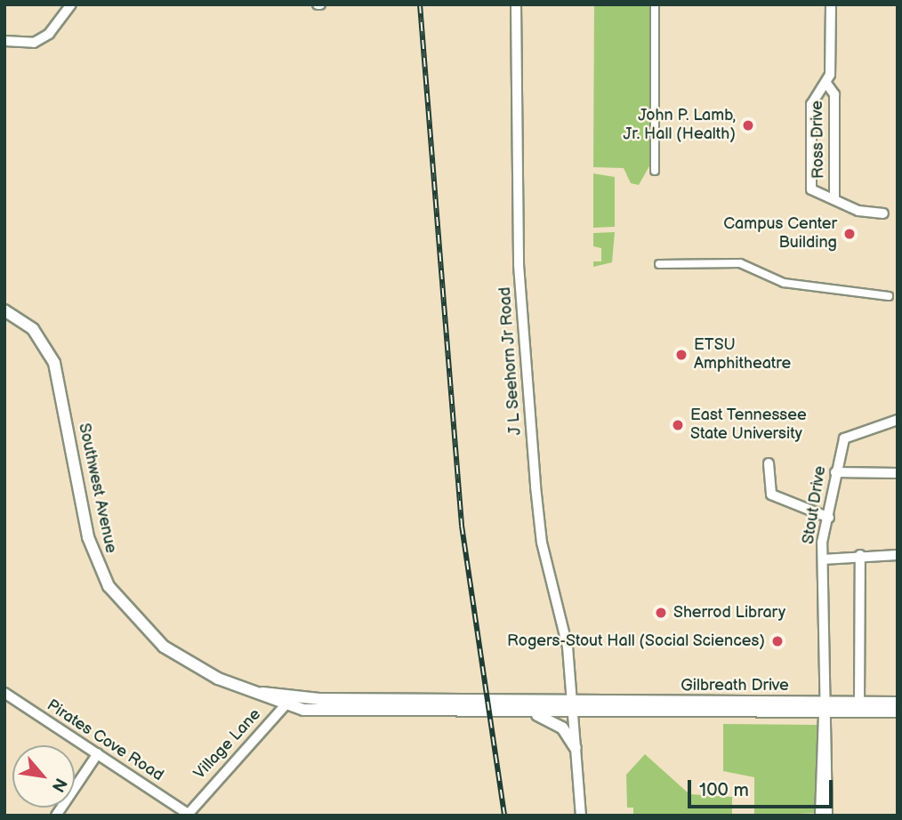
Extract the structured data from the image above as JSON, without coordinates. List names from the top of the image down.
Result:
{
  "streets": {
    "street": [
      "Ross Drive",
      "J L Seehorn Jr Road",
      "Southwest Avenue",
      "Stout Drive",
      "Gilbreath Drive",
      "Pirates Cove Road",
      "Village Lane"
    ]
  },
  "crossings": [
    ["J L Seehorn Jr Road", "Southwest Avenue"],
    ["J L Seehorn Jr Road", "Gilbreath Drive"],
    ["Southwest Avenue", "Gilbreath Drive"],
    ["Southwest Avenue", "Village Lane"],
    ["Stout Drive", "Gilbreath Drive"],
    ["Pirates Cove Road", "Village Lane"]
  ],
  "places": [
    "John P. Lamb, Jr. Hall (Health)",
    "Campus Center Building",
    "ETSU Amphitheatre",
    "East Tennessee State University",
    "Sherrod Library",
    "Rogers-Stout Hall (Social Sciences)"
  ],
  "scale_bar": "100 m",
  "north": "bottom right"
}
